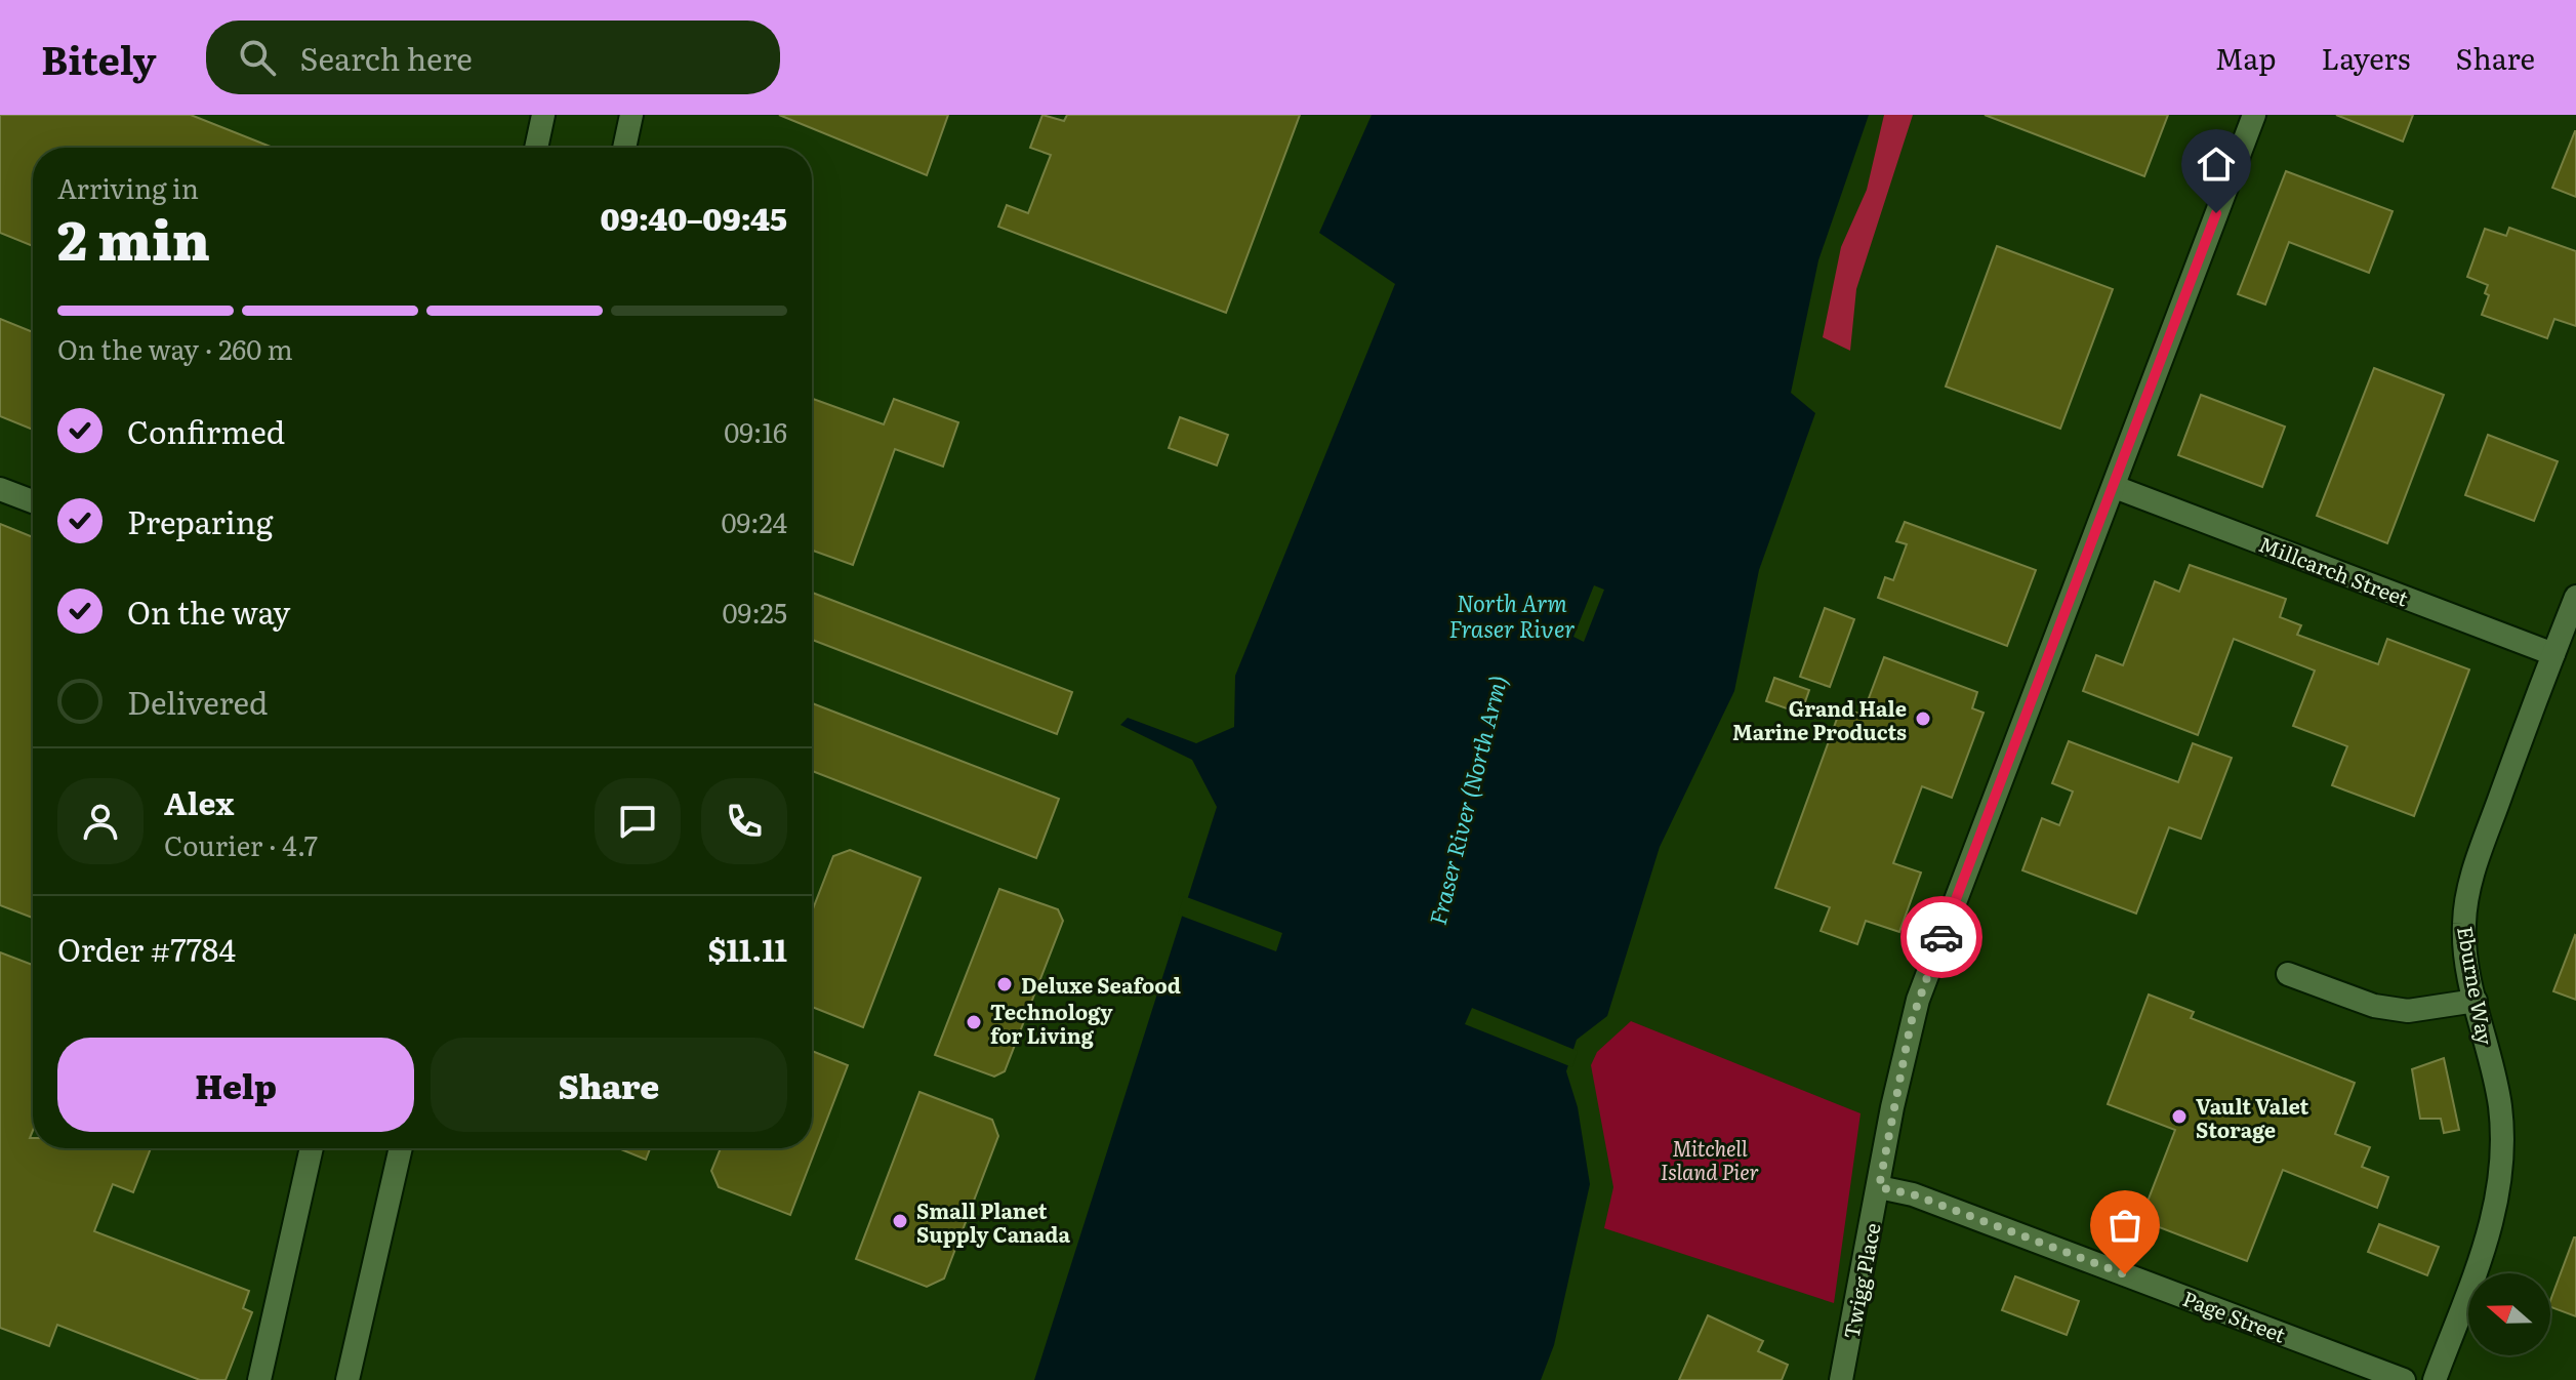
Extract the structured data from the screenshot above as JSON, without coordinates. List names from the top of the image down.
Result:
{
  "streets": {
    "street": [
      "Millcarch Street",
      "Eburne Way",
      "Twigg Place",
      "Page Street"
    ]
  },
  "crossings": [
    ["Millcarch Street", "Eburne Way"],
    ["Millcarch Street", "Twigg Place"],
    ["Twigg Place", "Page Street"]
  ],
  "water": ["North Arm Fraser River", "Fraser River (North Arm)"],
  "parks": ["Mitchell Island Pier"],
  "places": [
    "Grand Hale Marine Products",
    "Deluxe Seafood",
    "Technology for Living",
    "Vault Valet Storage",
    "Small Planet Supply Canada"
  ],
  "north": "left",
  "page": {
    "header": "Bitely",
    "search": "Search here",
    "nav": ["Map", "Layers", "Share"],
    "heading": ["2 min", "Arriving in", "09:40–09:45"],
    "panel": [
      "Alex",
      "Courier · 4.7",
      "Order #7784",
      "$11.11"
    ],
    "bar": "On the way · 260 m",
    "list": [
      ["Confirmed", "09:16"],
      ["Preparing", "09:24"],
      ["On the way", "09:25"],
      "Delivered"
    ],
    "buttons": ["Help", "Share"]
  }
}
